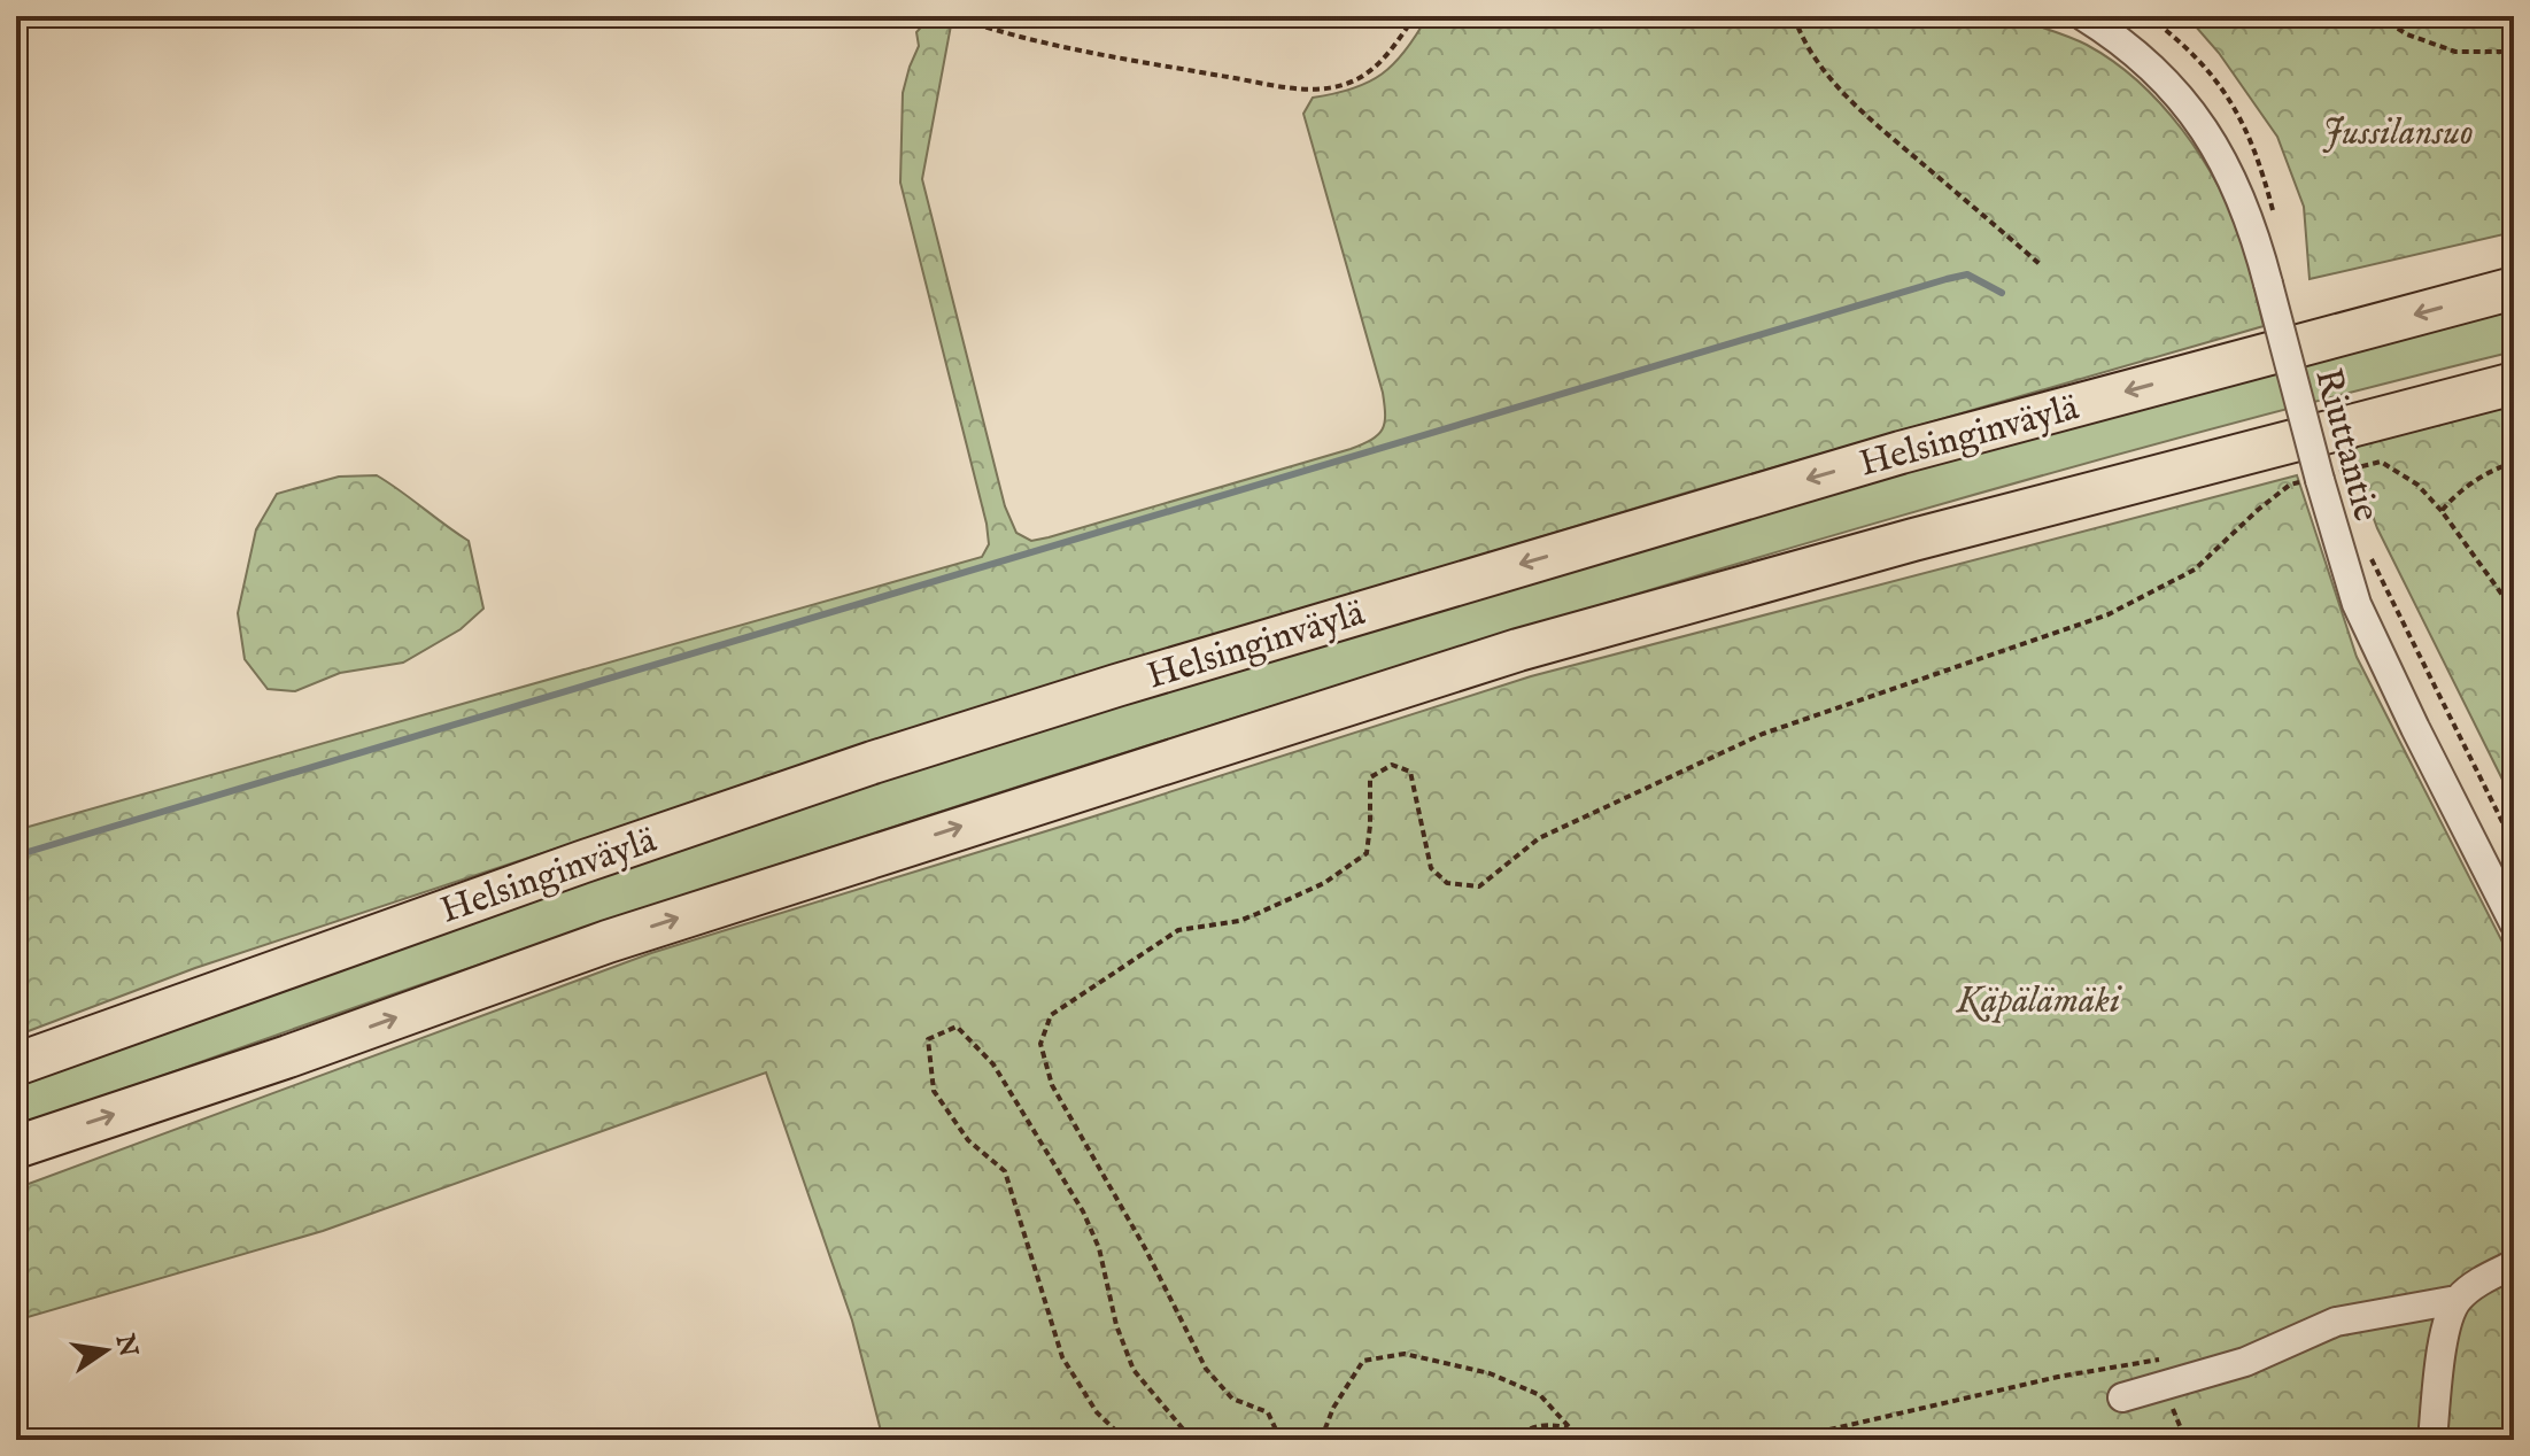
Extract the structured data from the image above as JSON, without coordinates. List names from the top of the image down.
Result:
{
  "streets": {
    "highway": ["Helsinginväylä"],
    "street": ["Riuttantie"]
  },
  "parks": ["Jussilansuo", "Käpälämäki"],
  "north": "right"
}
